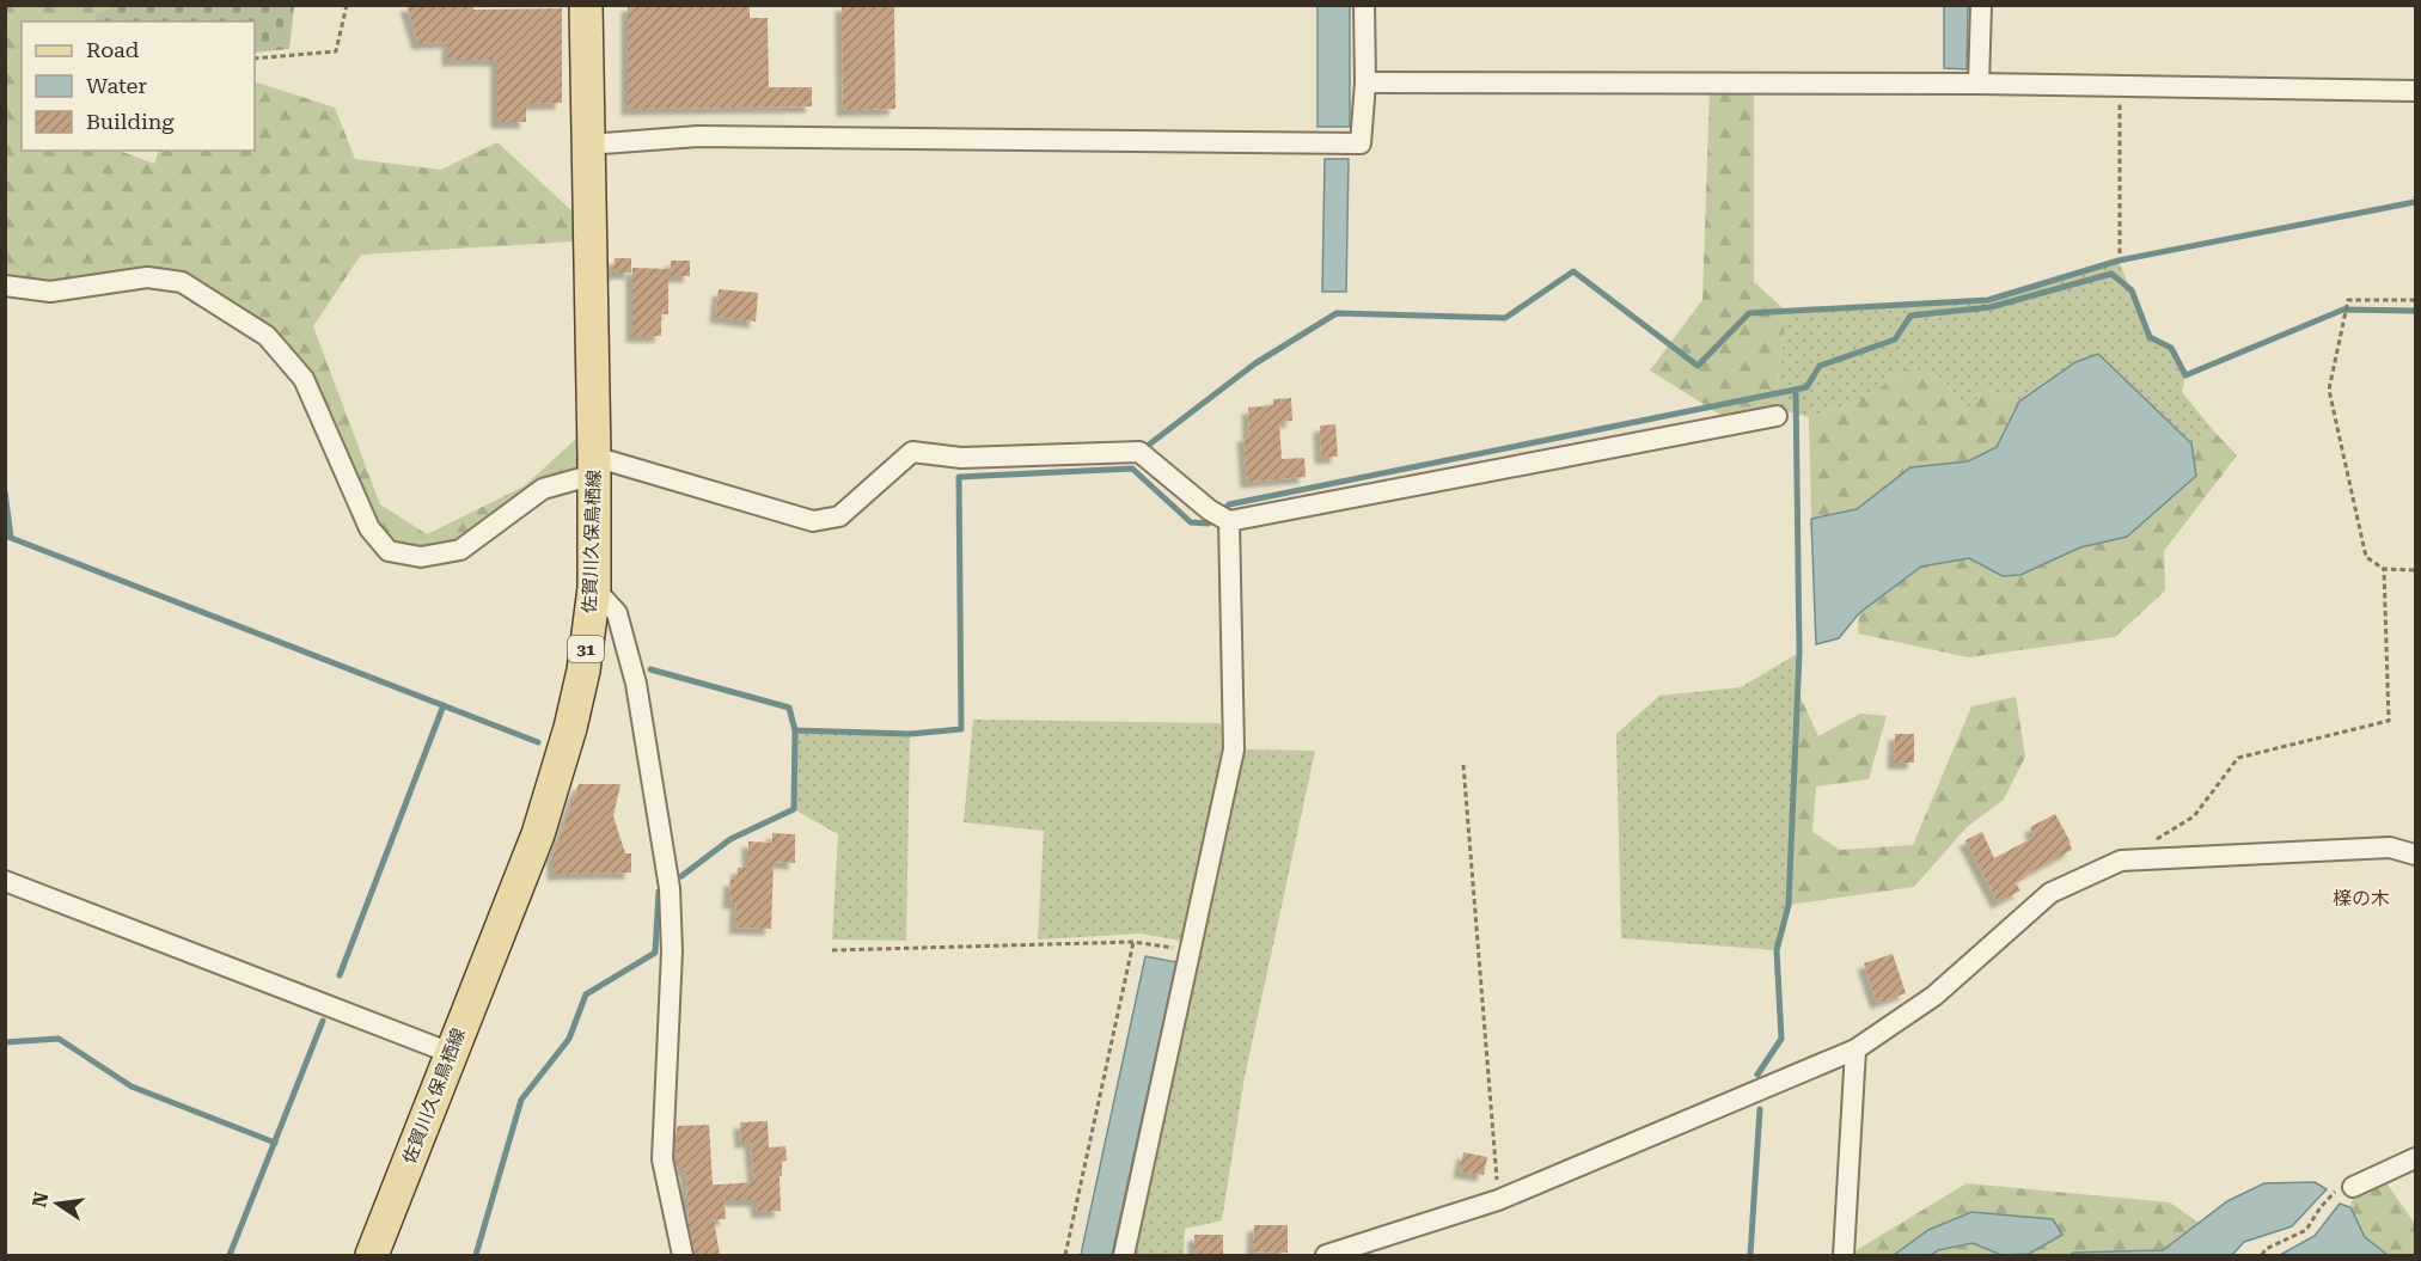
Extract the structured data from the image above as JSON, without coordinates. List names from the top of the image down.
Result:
{
  "streets": {
    "main road": ["佐賀川久保鳥栖線", "31"]
  },
  "districts": ["檪の木"],
  "legend": ["Road", "Water", "Building"],
  "north": "left"
}
